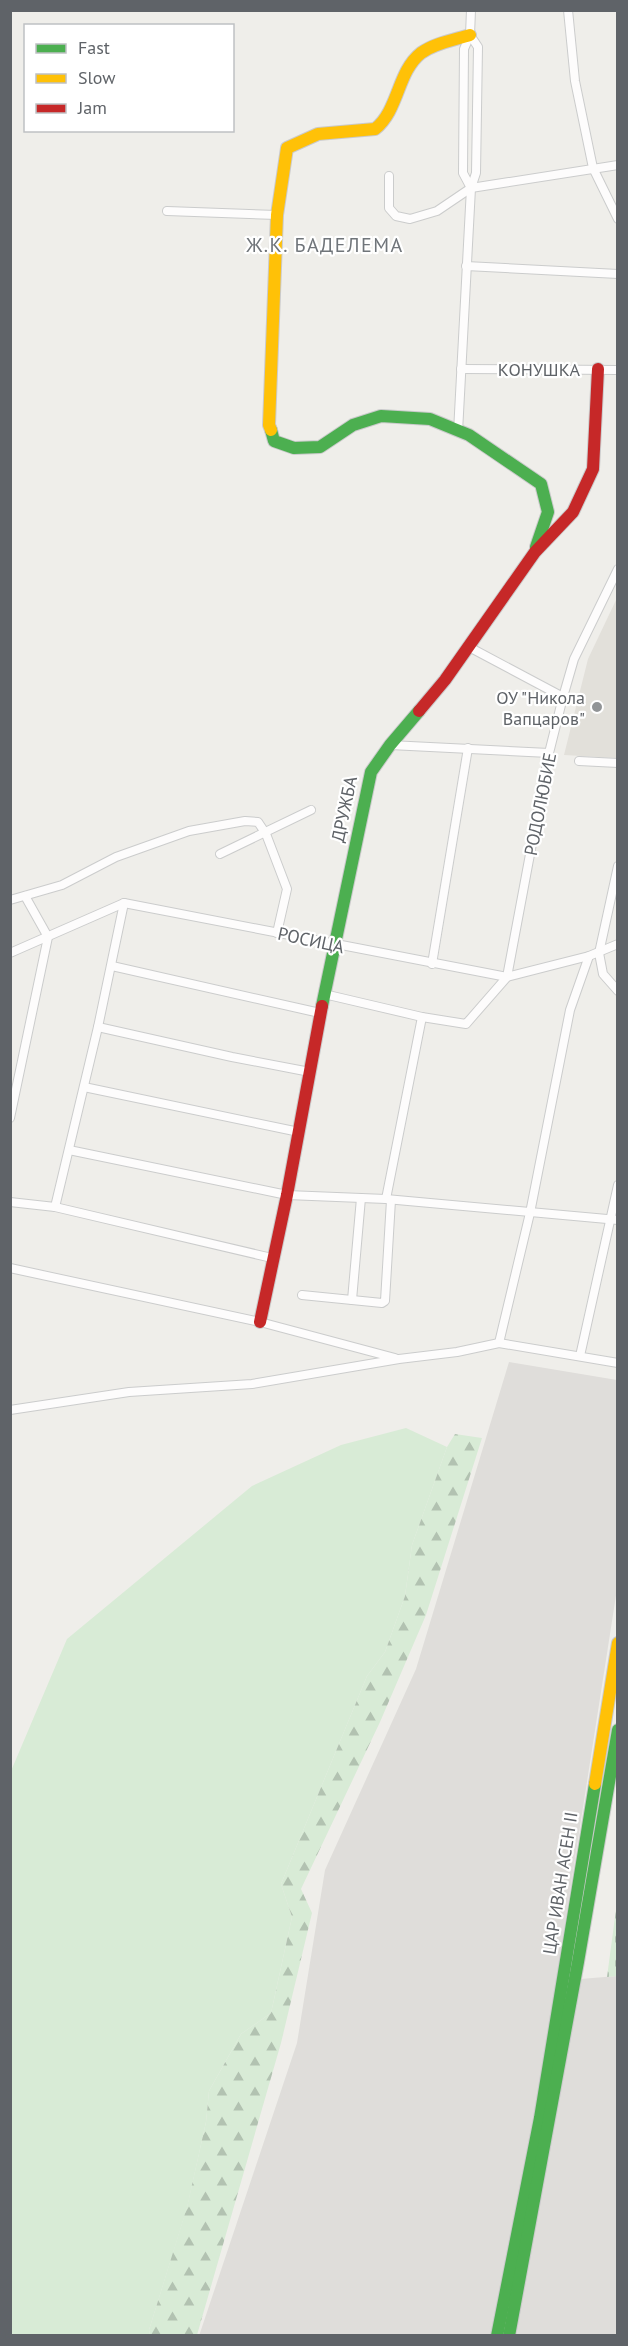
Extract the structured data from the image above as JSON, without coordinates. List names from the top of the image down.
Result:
{
  "streets": {
    "street": [
      "КОНУШКА",
      "РОДОЛЮБИЕ",
      "ДРУЖБА",
      "РОСИЦА",
      "ЦАР ИВАН АСЕН II"
    ]
  },
  "crossings": [
    ["КОНУШКА", "ДРУЖБА"],
    ["РОДОЛЮБИЕ", "РОСИЦА"],
    ["ДРУЖБА", "РОСИЦА"]
  ],
  "districts": ["Ж.К. БАДЕЛЕМА"],
  "places": ["ОУ \"Никола Вапцаров\""],
  "legend": ["Fast", "Slow", "Jam"]
}
